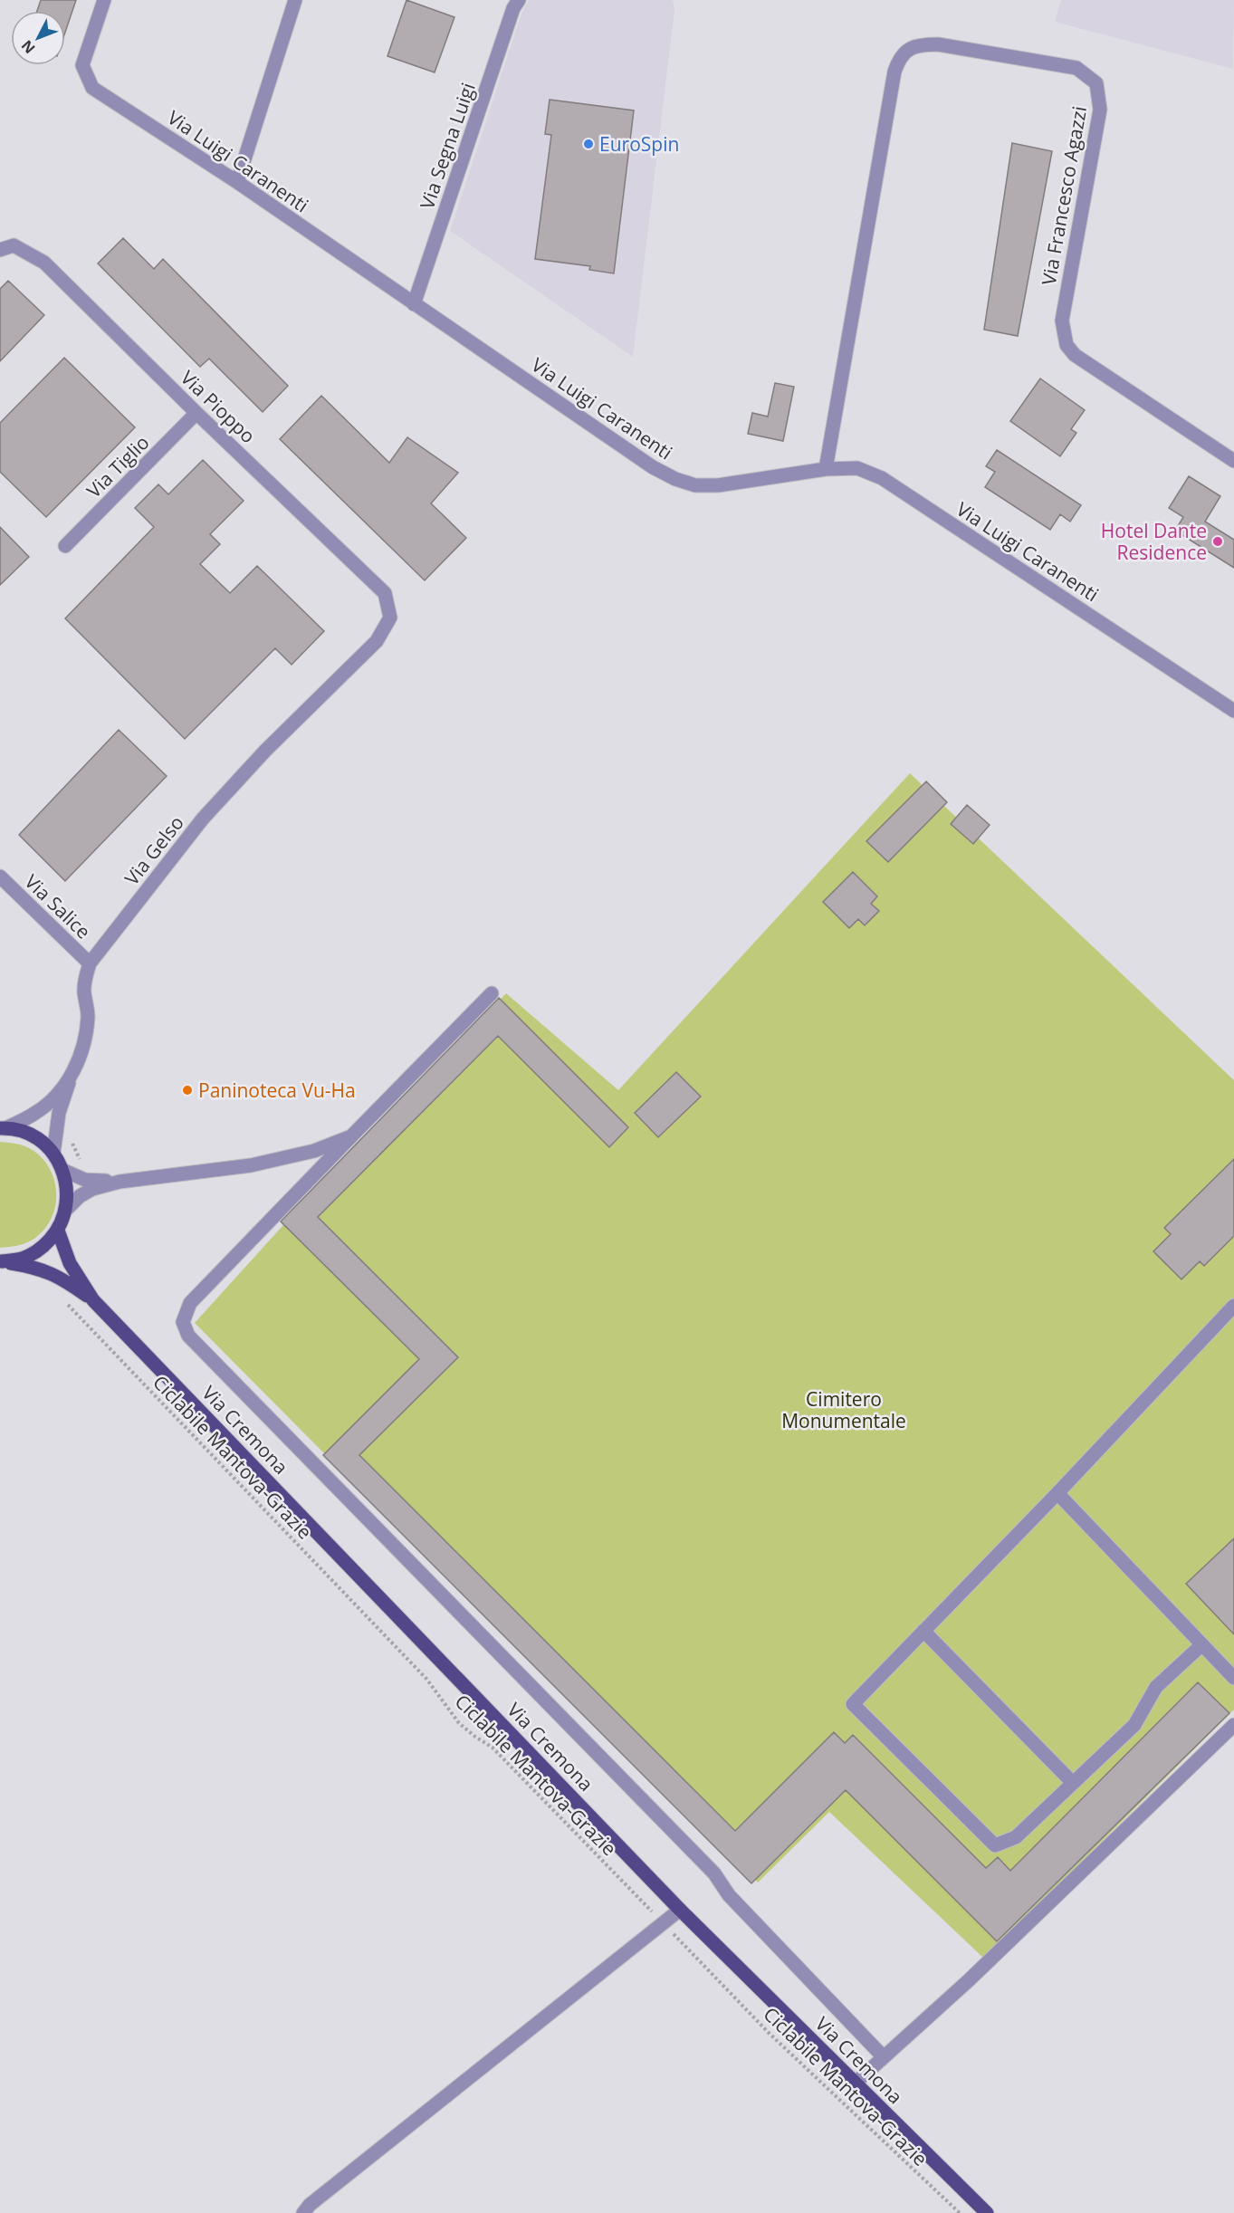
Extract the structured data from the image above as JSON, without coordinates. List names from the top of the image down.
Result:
{
  "streets": {
    "main road": ["Via Cremona"],
    "street": [
      "Via Segna Luigi",
      "Via Luigi Caranenti",
      "Via Francesco Agazzi",
      "Via Pioppo",
      "Via Tiglio",
      "Via Gelso",
      "Via Salice"
    ],
    "path": ["Ciclabile Mantova-Grazie"]
  },
  "crossings": [
    ["Via Segna Luigi", "Via Luigi Caranenti"],
    ["Via Luigi Caranenti", "Via Francesco Agazzi"],
    ["Via Pioppo", "Via Tiglio"],
    ["Via Pioppo", "Via Gelso"],
    ["Via Gelso", "Via Salice"],
    ["Via Gelso", "Via Cremona"]
  ],
  "parks": ["Cimitero Monumentale"],
  "places": ["EuroSpin", "Hotel Dante Residence", "Paninoteca Vu-Ha"],
  "north": "bottom left"
}
